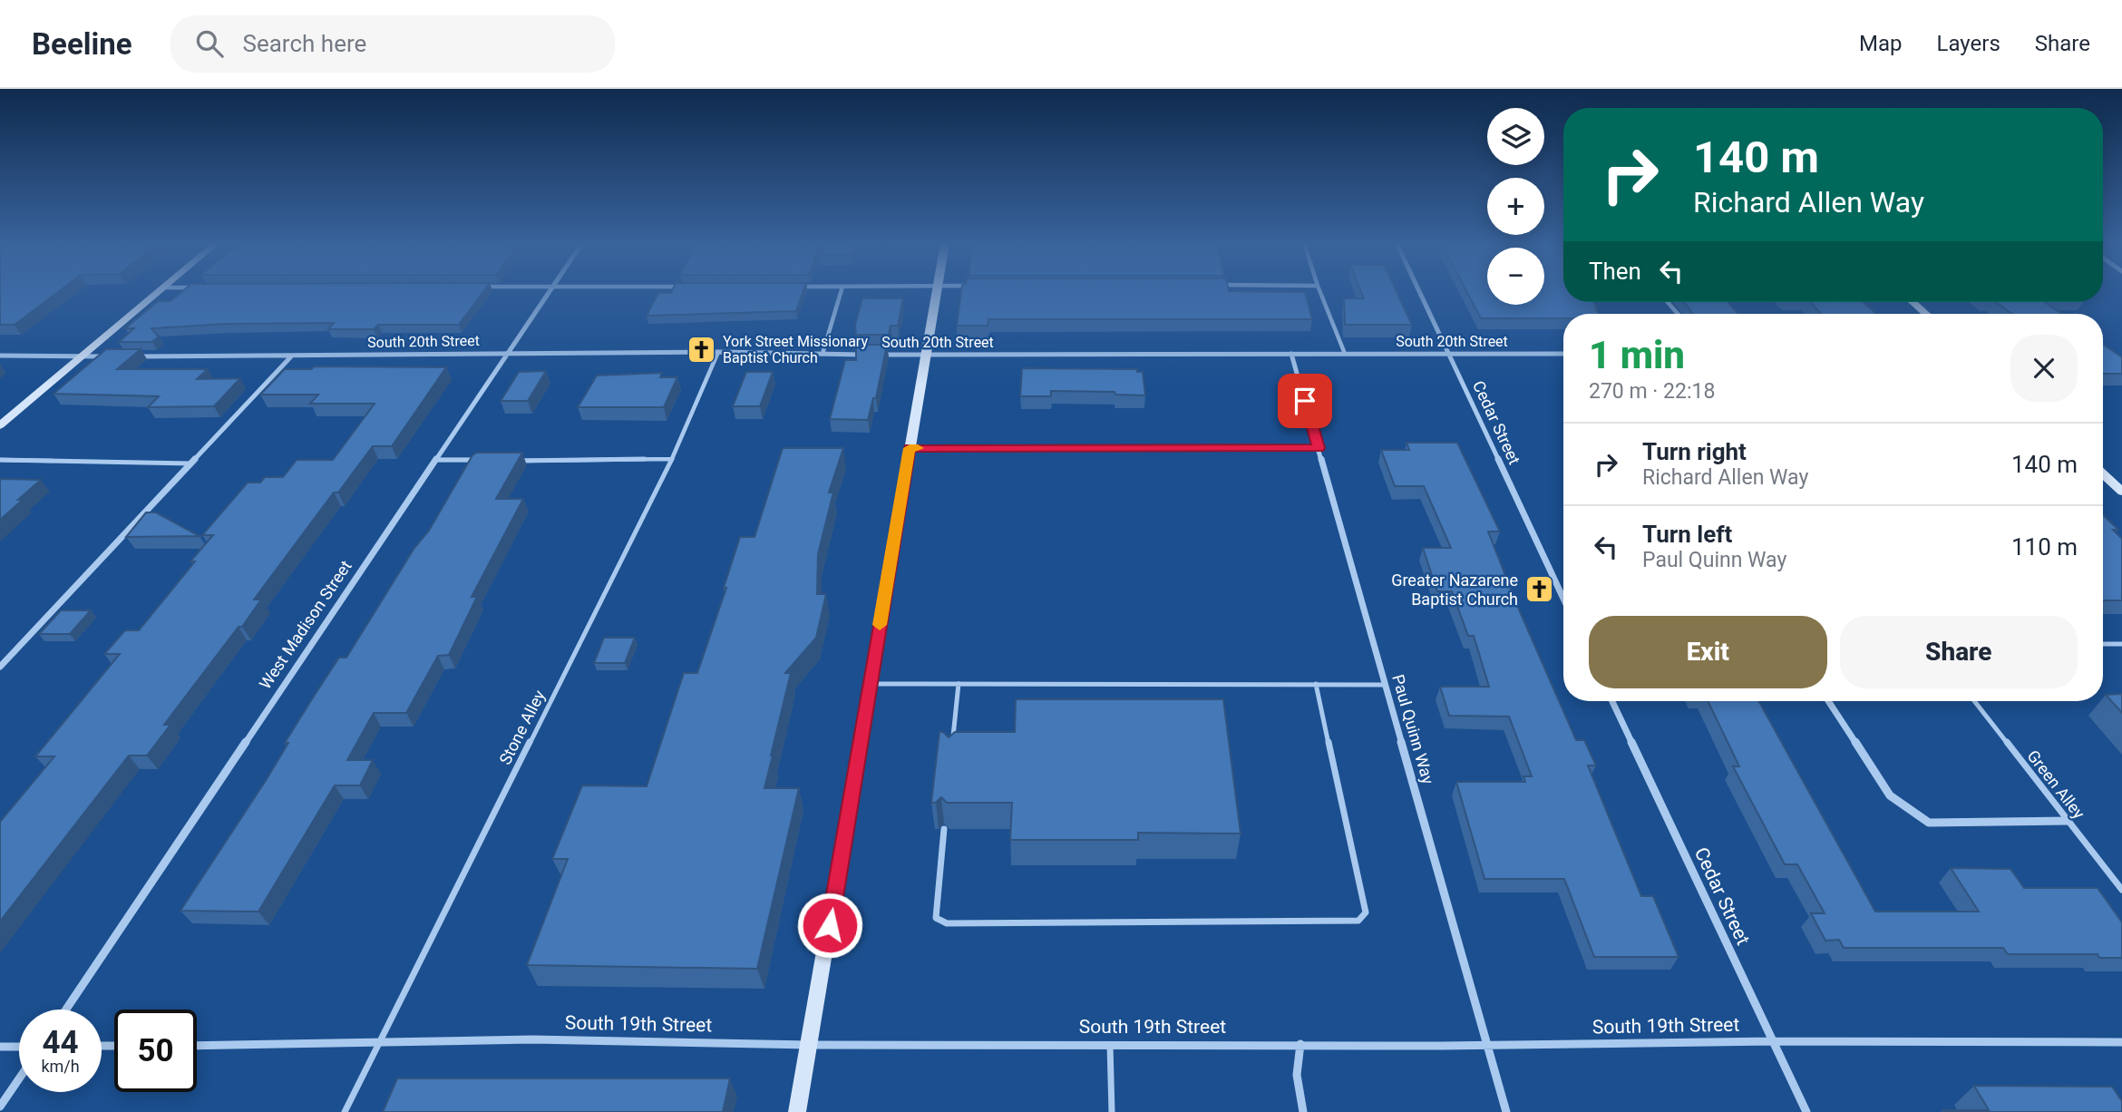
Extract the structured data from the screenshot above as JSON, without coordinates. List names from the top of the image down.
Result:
{
  "streets": {
    "street": [
      "South 20th Street",
      "Cedar Street",
      "West Madison Street",
      "Paul Quinn Way",
      "South 19th Street"
    ],
    "lane": ["Stone Alley", "Green Alley"]
  },
  "crossings": [
    ["South 20th Street", "Cedar Street"],
    ["South 20th Street", "West Madison Street"],
    ["South 20th Street", "Stone Alley"],
    ["South 20th Street", "Paul Quinn Way"],
    ["Cedar Street", "South 19th Street"],
    ["Stone Alley", "South 19th Street"],
    ["Paul Quinn Way", "South 19th Street"]
  ],
  "places": {
    "church": ["York Street Missionary Baptist Church", "Greater Nazarene Baptist Church"]
  },
  "page": {
    "header": "Beeline",
    "search": "Search here",
    "nav": ["Map", "Layers", "Share"],
    "map_buttons": ["+", "−"],
    "turn": ["140 m", "Richard Allen Way"],
    "then": "Then",
    "heading": ["1 min", "270 m · 22:18"],
    "list": [
      {
        "name": "Turn right",
        "note": "Richard Allen Way",
        "value": "140 m"
      },
      {
        "name": "Turn left",
        "note": "Paul Quinn Way",
        "value": "110 m"
      }
    ],
    "buttons": ["Exit", "Share"],
    "speed": "44 km/h",
    "limit": "50"
  }
}
